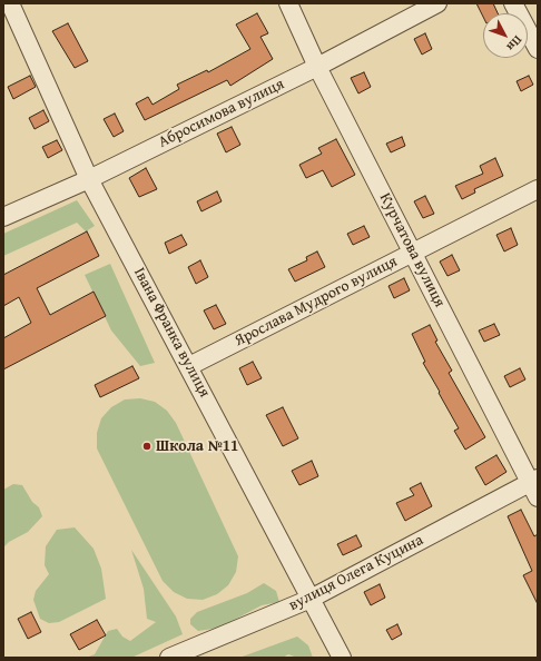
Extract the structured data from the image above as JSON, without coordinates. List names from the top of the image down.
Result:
{
  "streets": {
    "street": [
      "Абросимова вулиця",
      "Курчатова вулиця",
      "Ярослава Мудрого вулиця",
      "Івана Франка вулиця",
      "вулиця Олега Куцина"
    ]
  },
  "crossings": [
    ["Абросимова вулиця", "Курчатова вулиця"],
    ["Абросимова вулиця", "Івана Франка вулиця"],
    ["Курчатова вулиця", "Ярослава Мудрого вулиця"],
    ["Курчатова вулиця", "вулиця Олега Куцина"],
    ["Ярослава Мудрого вулиця", "Івана Франка вулиця"],
    ["Івана Франка вулиця", "вулиця Олега Куцина"]
  ],
  "places": ["Школа №11"],
  "north": "bottom right"
}
